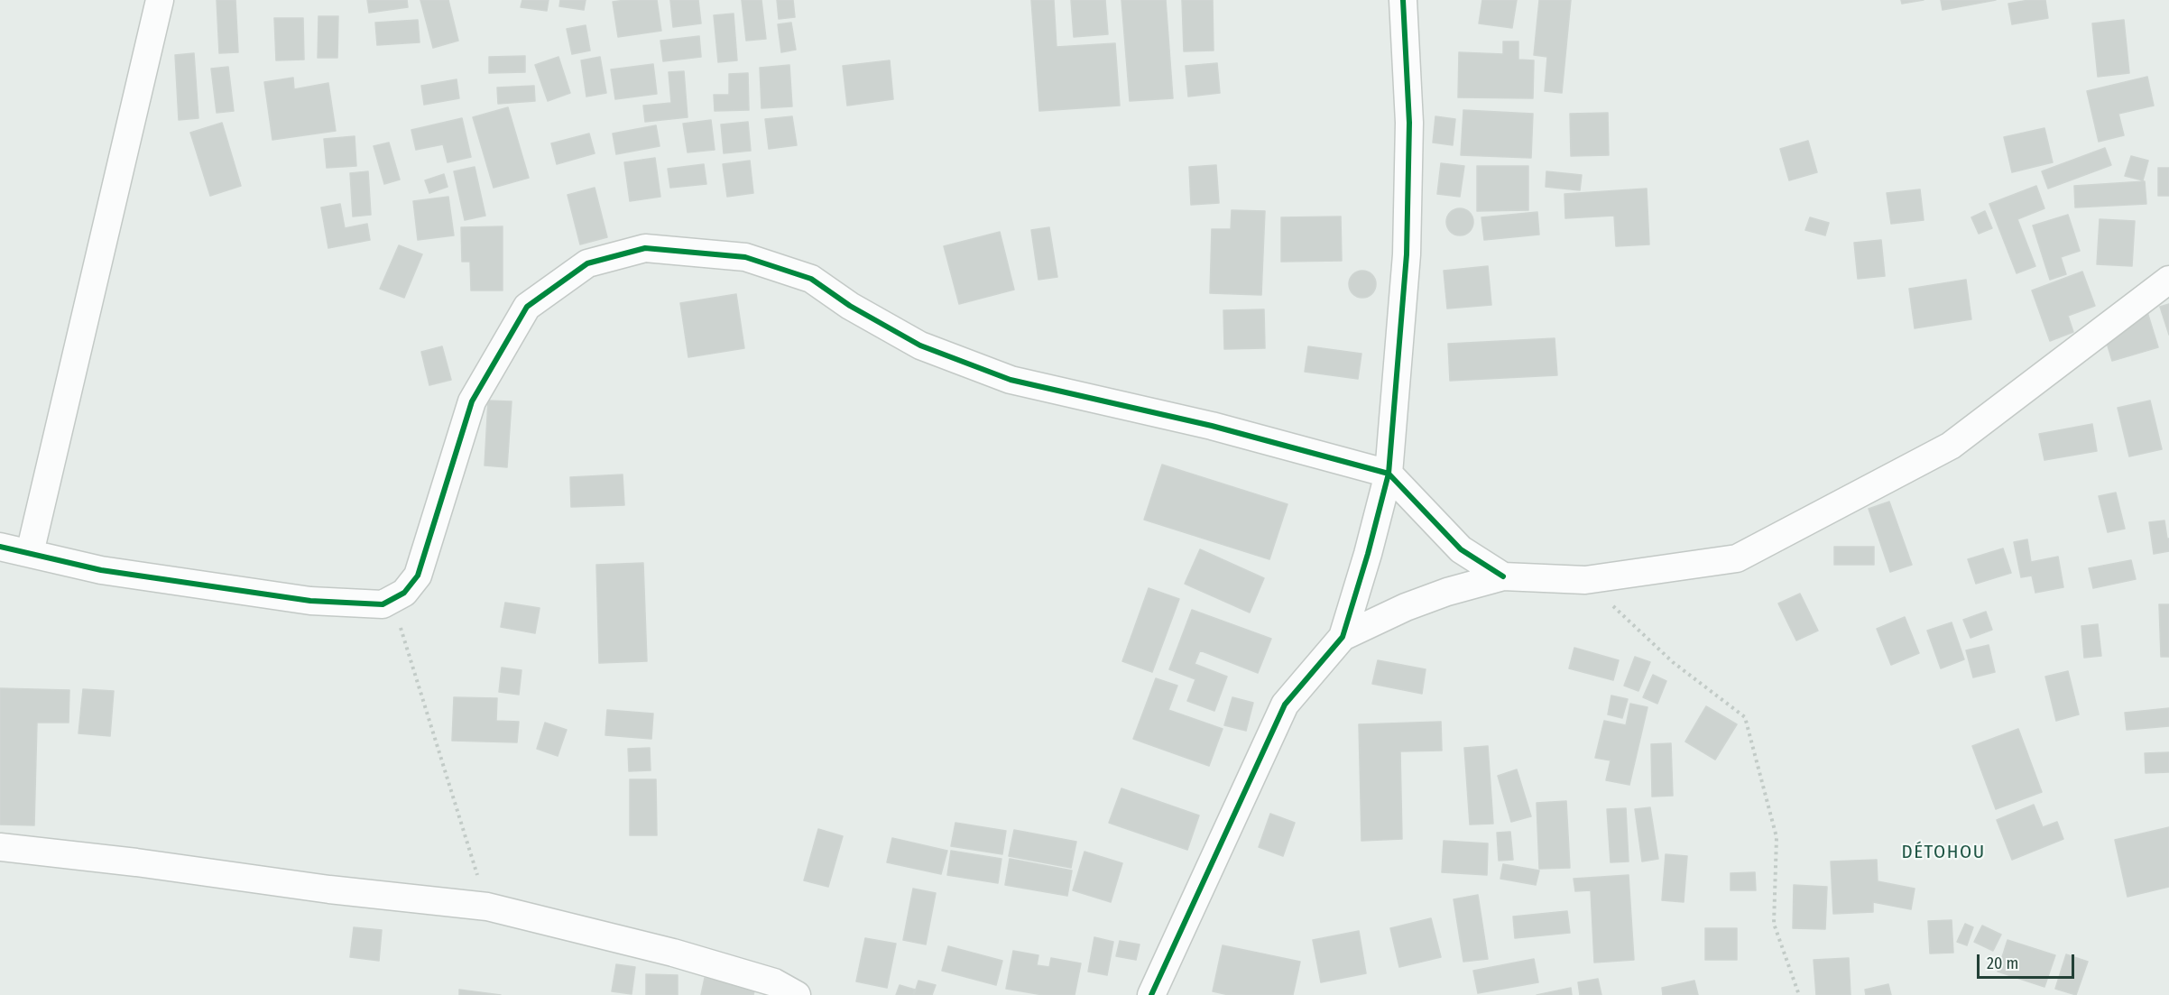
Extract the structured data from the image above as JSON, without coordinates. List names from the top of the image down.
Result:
{
  "districts": ["DÉTOHOU"],
  "scale_bar": "20 m"
}
